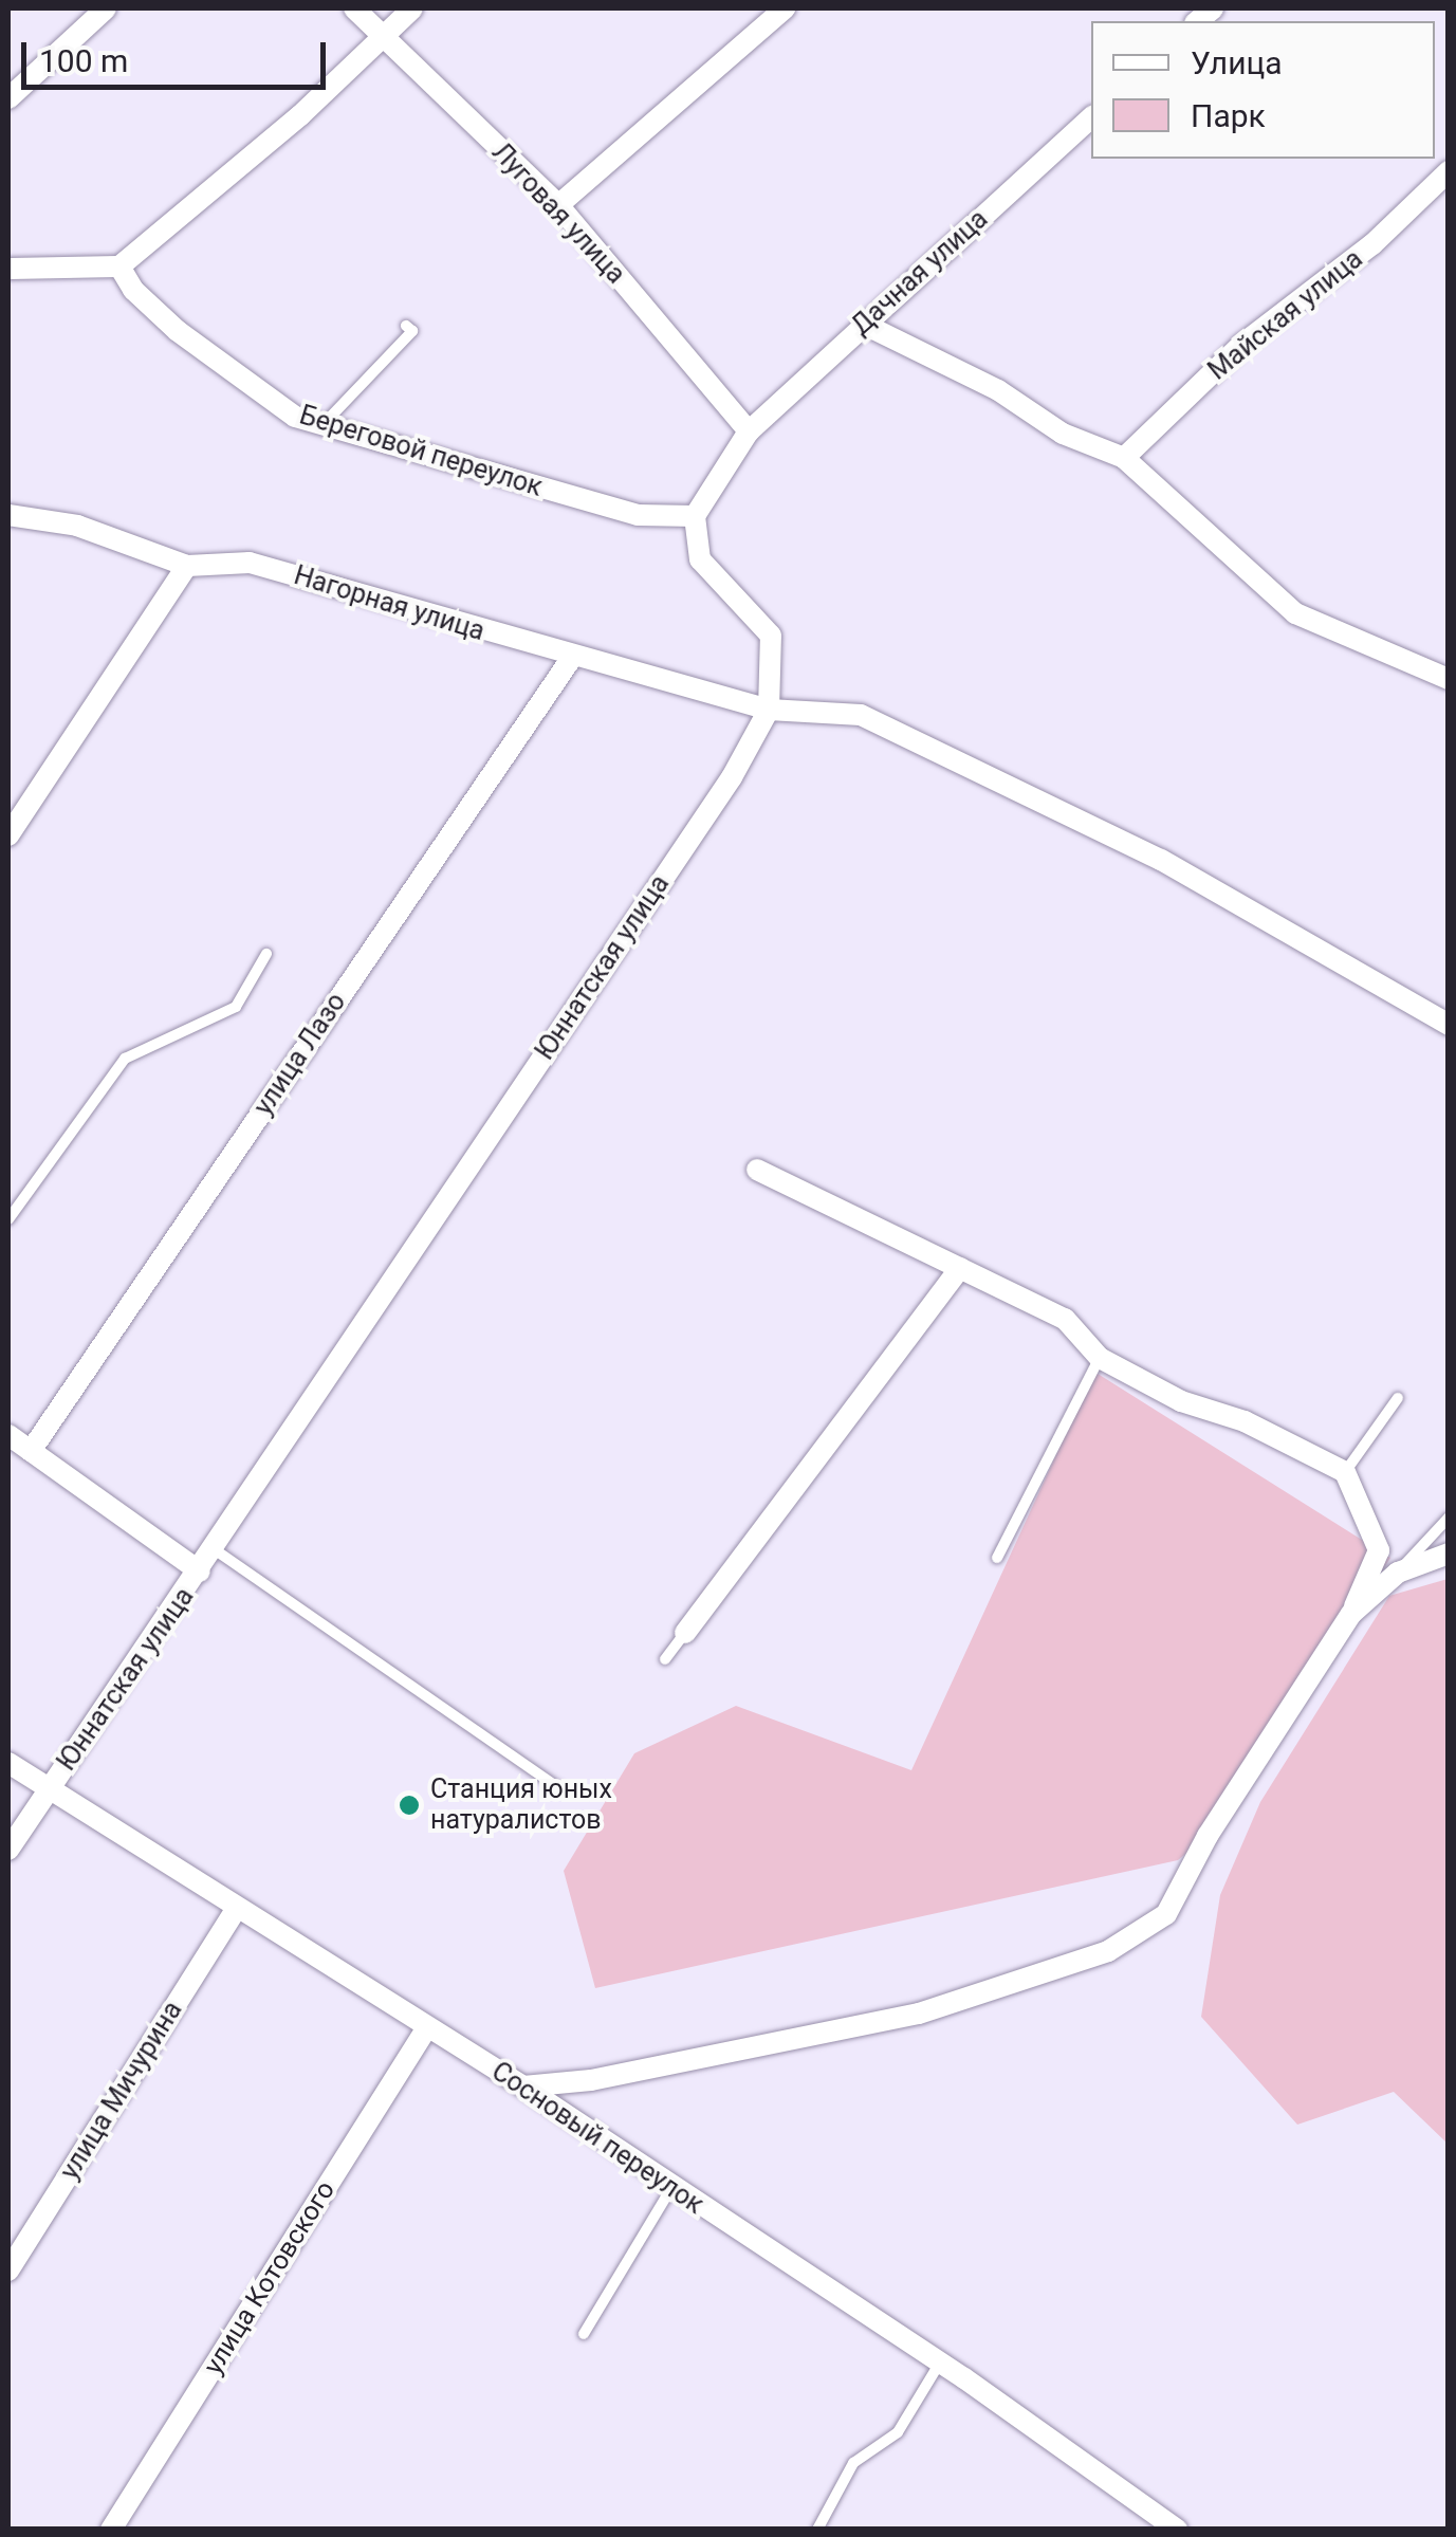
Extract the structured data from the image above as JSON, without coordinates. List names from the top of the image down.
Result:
{
  "streets": {
    "street": [
      "Луговая улица",
      "Дачная улица",
      "Майская улица",
      "Береговой переулок",
      "Нагорная улица",
      "Юннатская улица",
      "улица Лазо",
      "улица Мичурина",
      "Сосновый переулок",
      "улица Котовского"
    ]
  },
  "crossings": [
    ["Луговая улица", "Дачная улица"],
    ["Дачная улица", "Береговой переулок"],
    ["Нагорная улица", "Юннатская улица"],
    ["Нагорная улица", "улица Лазо"],
    ["Юннатская улица", "Сосновый переулок"],
    ["улица Мичурина", "Сосновый переулок"],
    ["Сосновый переулок", "улица Котовского"]
  ],
  "places": ["Станция юных натуралистов"],
  "legend": ["Улица", "Парк"],
  "scale_bar": "100 m"
}
